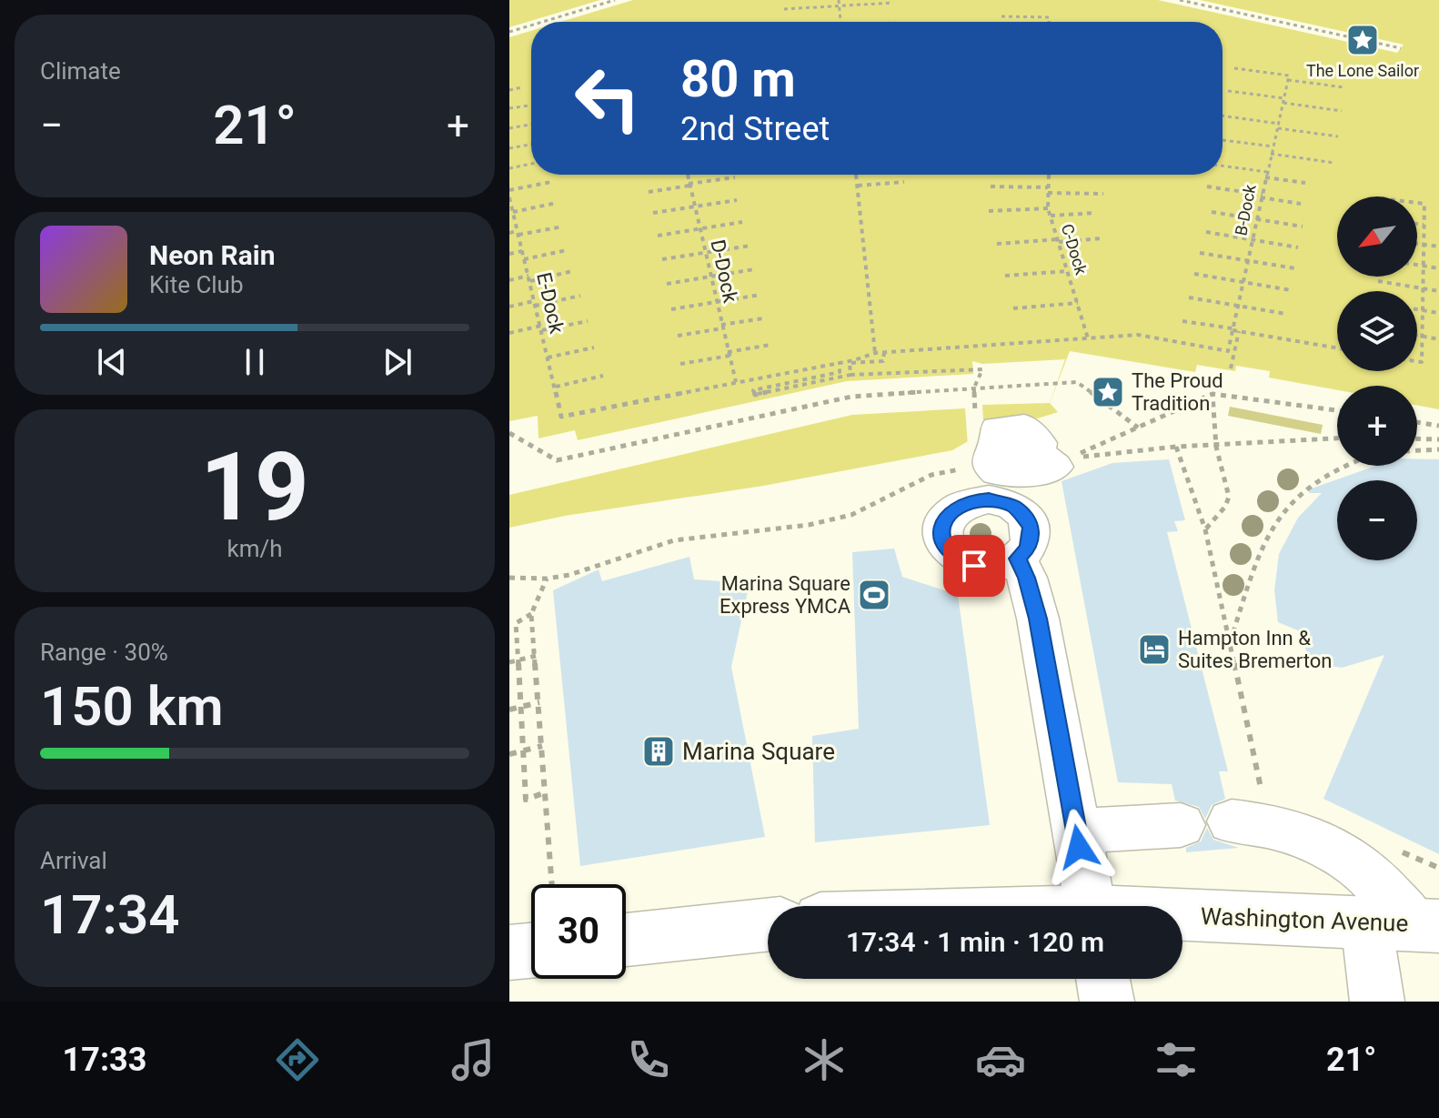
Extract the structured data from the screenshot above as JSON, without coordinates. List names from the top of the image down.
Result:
{
  "streets": {
    "main road": ["Washington Avenue"],
    "path": [
      "B-Dock",
      "C-Dock",
      "D-Dock",
      "E-Dock"
    ]
  },
  "crossings": [
    ["B-Dock", "C-Dock"],
    ["D-Dock", "E-Dock"]
  ],
  "places": {
    "place": ["The Lone Sailor", "The Proud Tradition"],
    "sports": ["Marina Square Express YMCA"],
    "hotel": ["Hampton Inn & Suites Bremerton"],
    "building": ["Marina Square"]
  },
  "north": "bottom left",
  "page": {
    "tile": [
      "Climate",
      ["19", "km/h"],
      ["Range · 30%", "150 km"],
      ["Arrival", "17:34"]
    ],
    "turn": ["80 m", "2nd Street"],
    "heat": ["−", "21°", "+"],
    "map_buttons": ["+", "−"],
    "song": ["Neon Rain", "Kite Club"],
    "limit": "30",
    "trip": "17:34 · 1 min · 120 m",
    "tabs": ["17:33", "21°"]
  }
}
